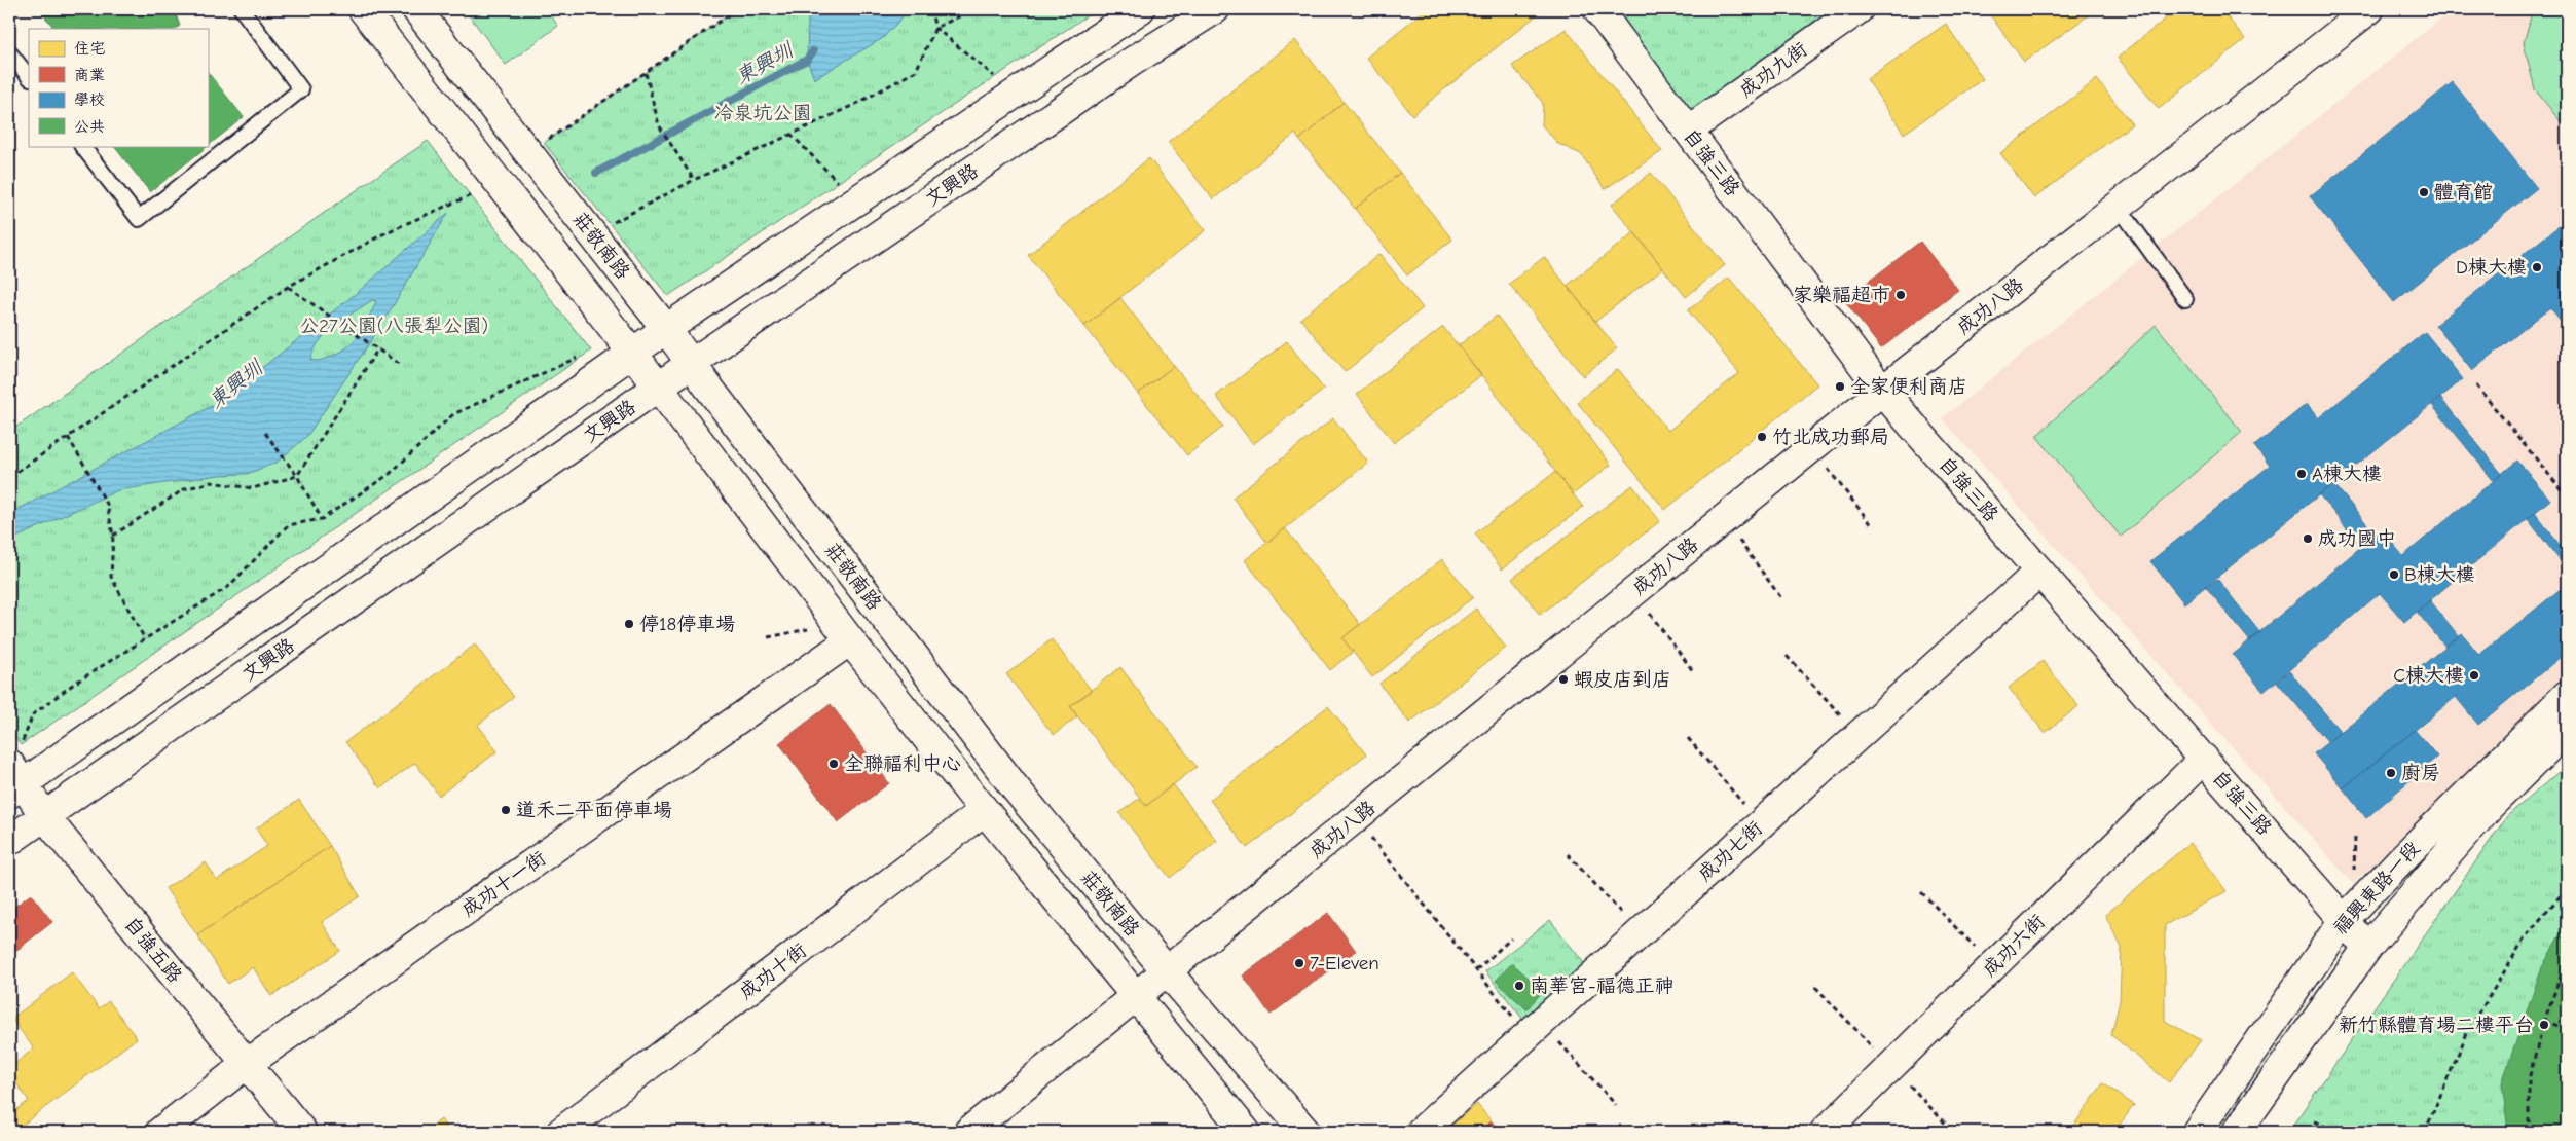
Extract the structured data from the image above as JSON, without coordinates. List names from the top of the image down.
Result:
{
  "streets": {
    "street": [
      "成功九街",
      "自強三路",
      "文興路",
      "莊敬南路",
      "成功八路",
      "成功七街",
      "成功十一街",
      "福興東路一段",
      "成功六街",
      "自強五路",
      "成功十街"
    ]
  },
  "crossings": [
    ["成功九街", "自強三路"],
    ["自強三路", "成功八路"],
    ["自強三路", "成功七街"],
    ["自強三路", "福興東路一段"],
    ["自強三路", "成功六街"],
    ["文興路", "莊敬南路"],
    ["文興路", "自強五路"],
    ["莊敬南路", "成功八路"],
    ["莊敬南路", "成功十一街"],
    ["莊敬南路", "成功十街"],
    ["成功十一街", "自強五路"]
  ],
  "water": ["東興圳"],
  "parks": ["冷泉坑公園", "公27公園(八張犁公園)"],
  "places": [
    "體育館",
    "D棟大樓",
    "家樂福超市",
    "全家便利商店",
    "竹北成功郵局",
    "A棟大樓",
    "成功國中",
    "B棟大樓",
    "停18停車場",
    "C棟大樓",
    "蝦皮店到店",
    "全聯福利中心",
    "廚房",
    "道禾二平面停車場",
    "7-Eleven",
    "南華宮-福德正神",
    "新竹縣體育場二樓平台"
  ],
  "legend": [
    "住宅",
    "商業",
    "學校",
    "公共"
  ]
}
